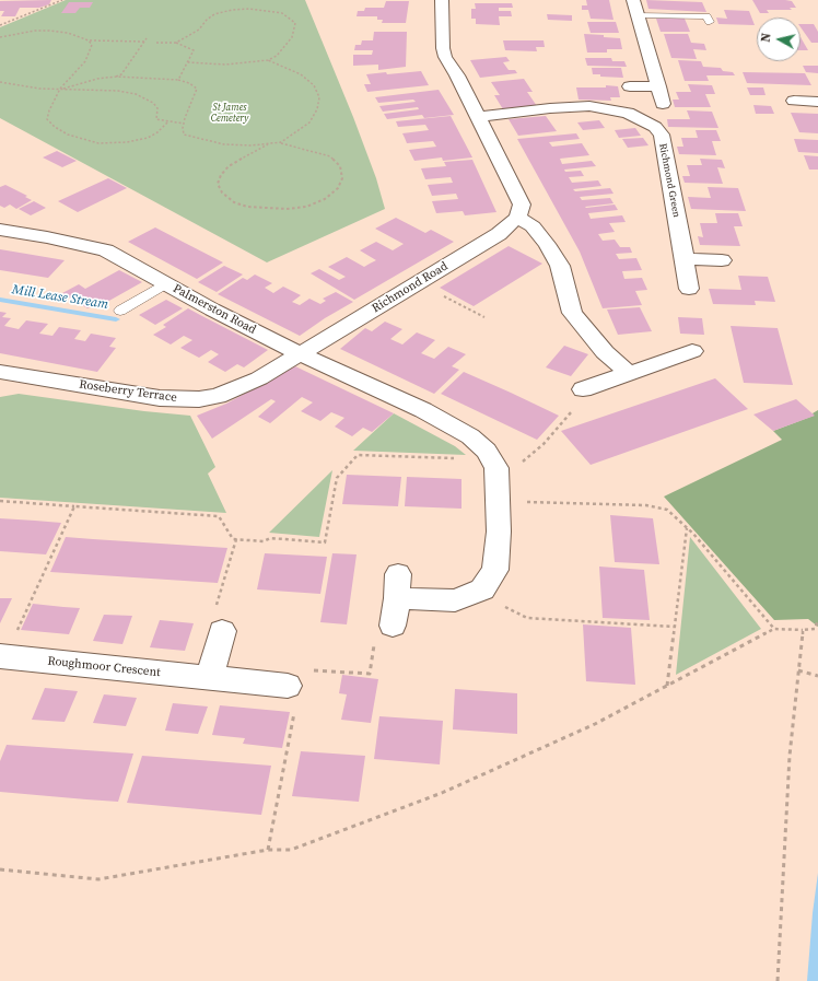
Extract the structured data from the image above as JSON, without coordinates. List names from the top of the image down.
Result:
{
  "streets": {
    "street": [
      "Richmond Green",
      "Richmond Road",
      "Palmerston Road",
      "Roseberry Terrace",
      "Roughmoor Crescent"
    ]
  },
  "crossings": [
    ["Richmond Road", "Palmerston Road"],
    ["Richmond Road", "Roseberry Terrace"],
    ["Palmerston Road", "Roseberry Terrace"]
  ],
  "water": ["Mill Lease Stream"],
  "parks": ["St James Cemetery"],
  "north": "left"
}
